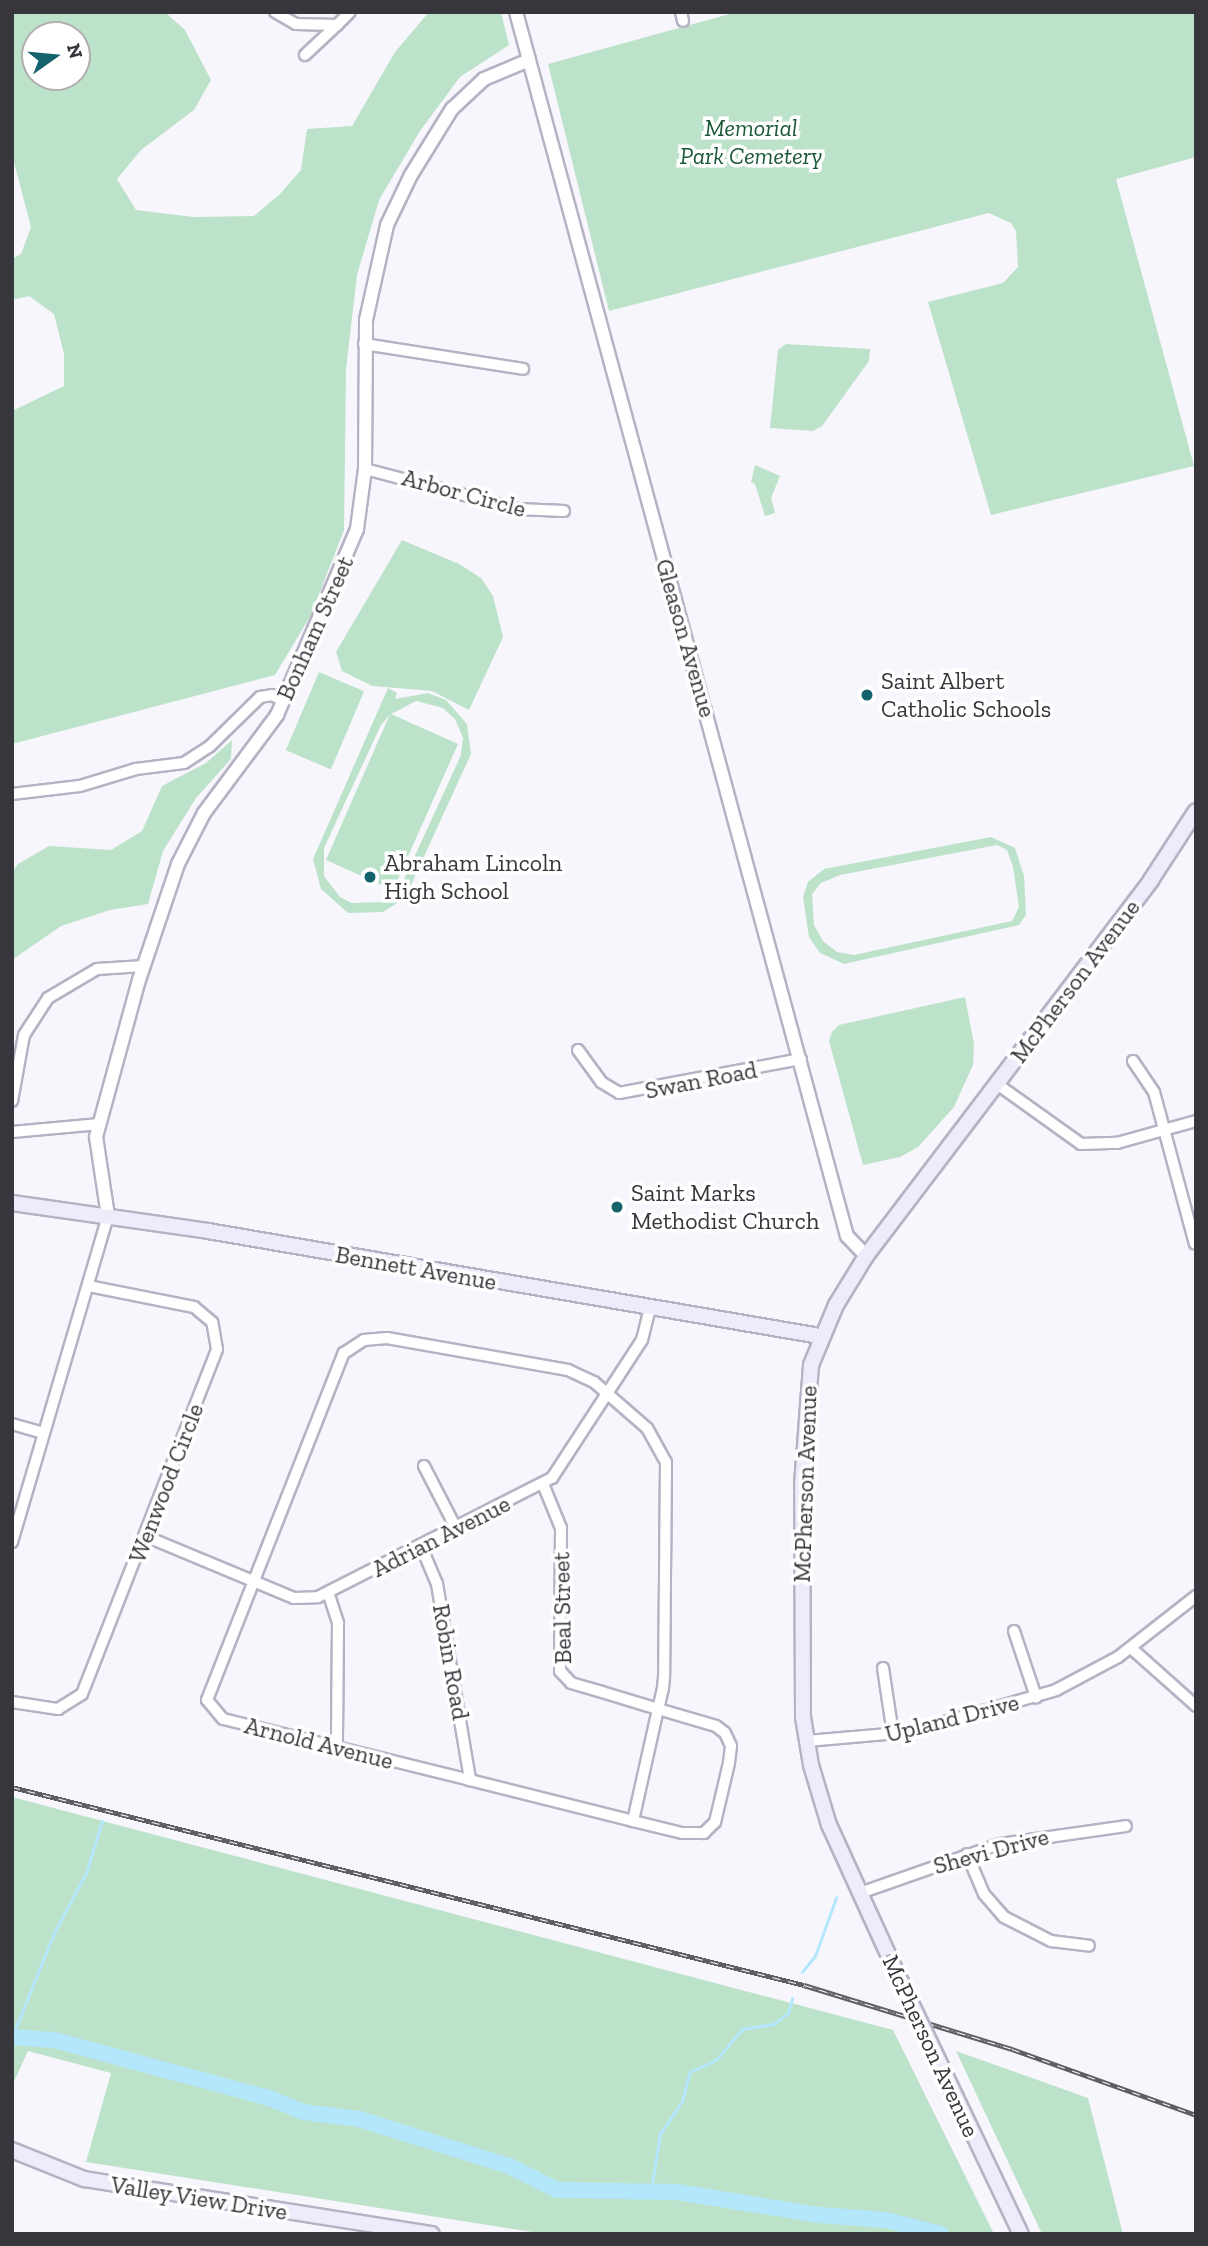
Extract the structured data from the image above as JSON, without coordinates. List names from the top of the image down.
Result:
{
  "streets": {
    "main road": ["McPherson Avenue", "Bennett Avenue", "Valley View Drive"],
    "street": [
      "Arbor Circle",
      "Bonham Street",
      "Gleason Avenue",
      "Swan Road",
      "Wenwood Circle",
      "Adrian Avenue",
      "Beal Street",
      "Robin Road",
      "Upland Drive",
      "Arnold Avenue",
      "Shevi Drive"
    ]
  },
  "crossings": [
    ["Arbor Circle", "Bonham Street"],
    ["Bonham Street", "Gleason Avenue"],
    ["Bonham Street", "Bennett Avenue"],
    ["Gleason Avenue", "McPherson Avenue"],
    ["Gleason Avenue", "Swan Road"],
    ["McPherson Avenue", "Bennett Avenue"],
    ["McPherson Avenue", "Upland Drive"],
    ["McPherson Avenue", "Shevi Drive"],
    ["Bennett Avenue", "Adrian Avenue"],
    ["Wenwood Circle", "Adrian Avenue"],
    ["Adrian Avenue", "Beal Street"],
    ["Adrian Avenue", "Robin Road"],
    ["Adrian Avenue", "Arnold Avenue"],
    ["Beal Street", "Arnold Avenue"],
    ["Robin Road", "Arnold Avenue"]
  ],
  "parks": ["Memorial Park Cemetery"],
  "places": ["Saint Albert Catholic Schools", "Abraham Lincoln High School", "Saint Marks Methodist Church"],
  "north": "right"
}
